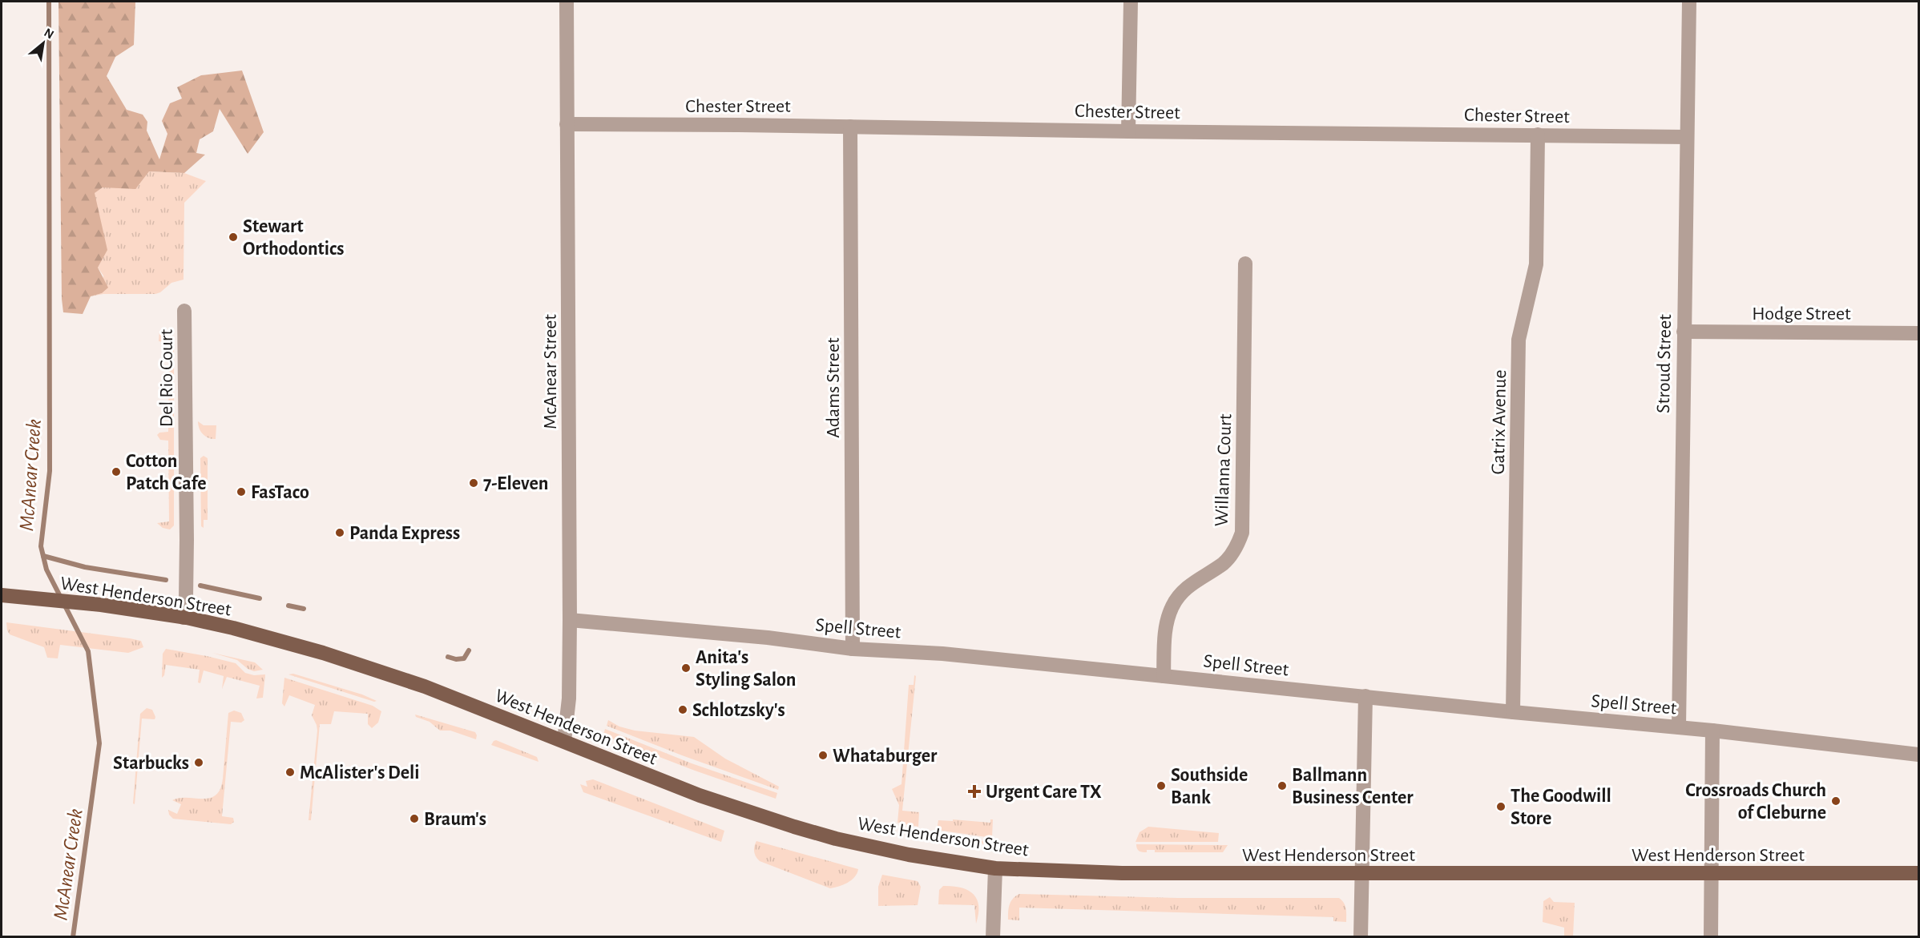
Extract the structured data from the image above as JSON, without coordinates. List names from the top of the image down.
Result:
{
  "streets": {
    "main road": ["West Henderson Street"],
    "street": [
      "Chester Street",
      "Hodge Street",
      "Stroud Street",
      "McAnear Street",
      "Del Rio Court",
      "Adams Street",
      "Gatrix Avenue",
      "Willanna Court",
      "Spell Street"
    ]
  },
  "crossings": [
    ["Chester Street", "Stroud Street"],
    ["Chester Street", "McAnear Street"],
    ["Chester Street", "Adams Street"],
    ["Chester Street", "Gatrix Avenue"],
    ["Hodge Street", "Stroud Street"],
    ["Stroud Street", "Spell Street"],
    ["McAnear Street", "West Henderson Street"],
    ["McAnear Street", "Spell Street"],
    ["Del Rio Court", "West Henderson Street"],
    ["Adams Street", "Spell Street"],
    ["Gatrix Avenue", "Spell Street"],
    ["Willanna Court", "Spell Street"]
  ],
  "water": ["McAnear Creek"],
  "places": {
    "other": [
      "Stewart Orthodontics",
      "Cotton Patch Cafe",
      "7-Eleven",
      "FasTaco",
      "Panda Express",
      "Anita's Styling Salon",
      "Schlotzsky's",
      "Whataburger",
      "Starbucks",
      "McAlister's Deli",
      "Southside Bank",
      "Ballmann Business Center",
      "Crossroads Church of Cleburne",
      "The Goodwill Store",
      "Braum's"
    ],
    "health": ["Urgent Care TX"]
  },
  "north": "top right"
}
